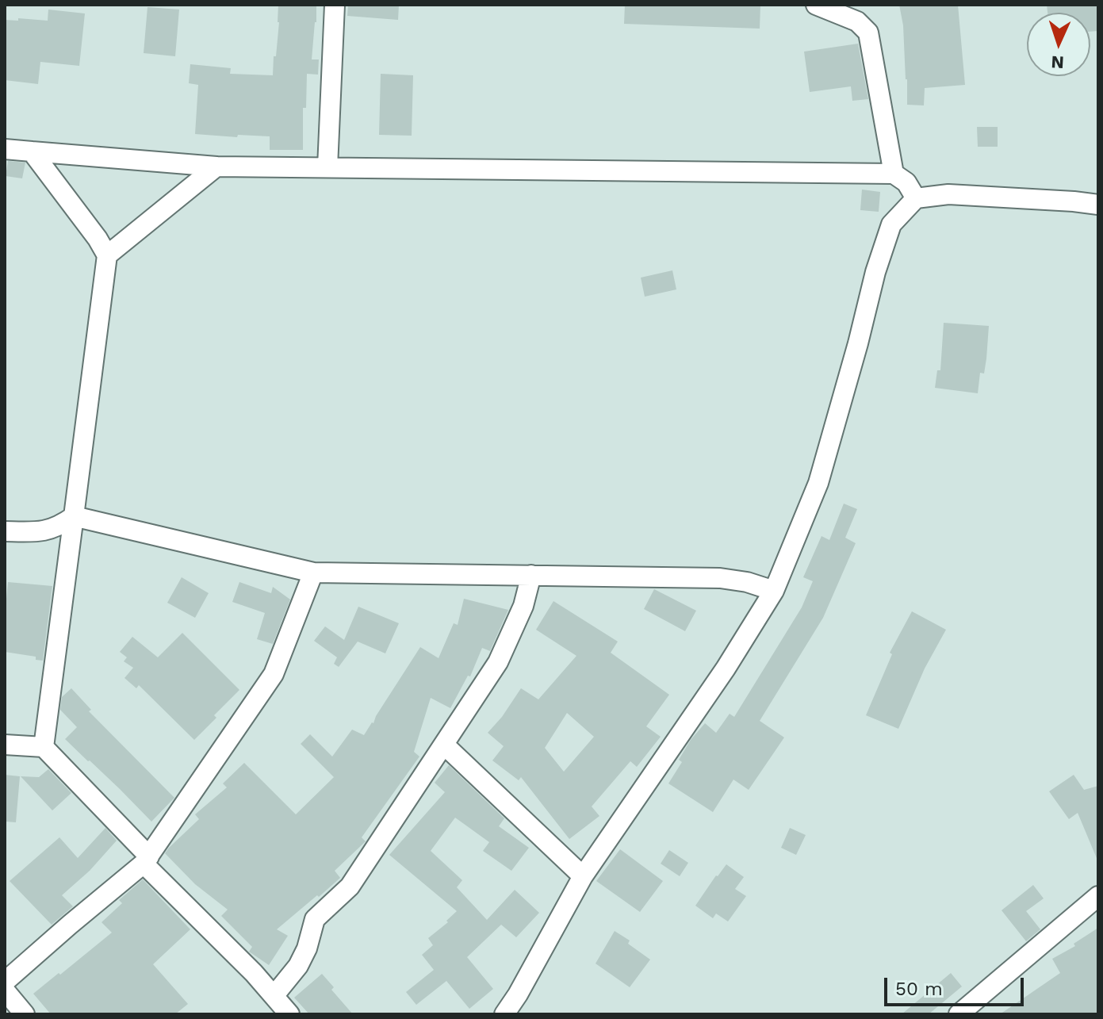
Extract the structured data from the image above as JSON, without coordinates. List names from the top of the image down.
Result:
{
  "scale_bar": "50 m",
  "north": "bottom"
}
